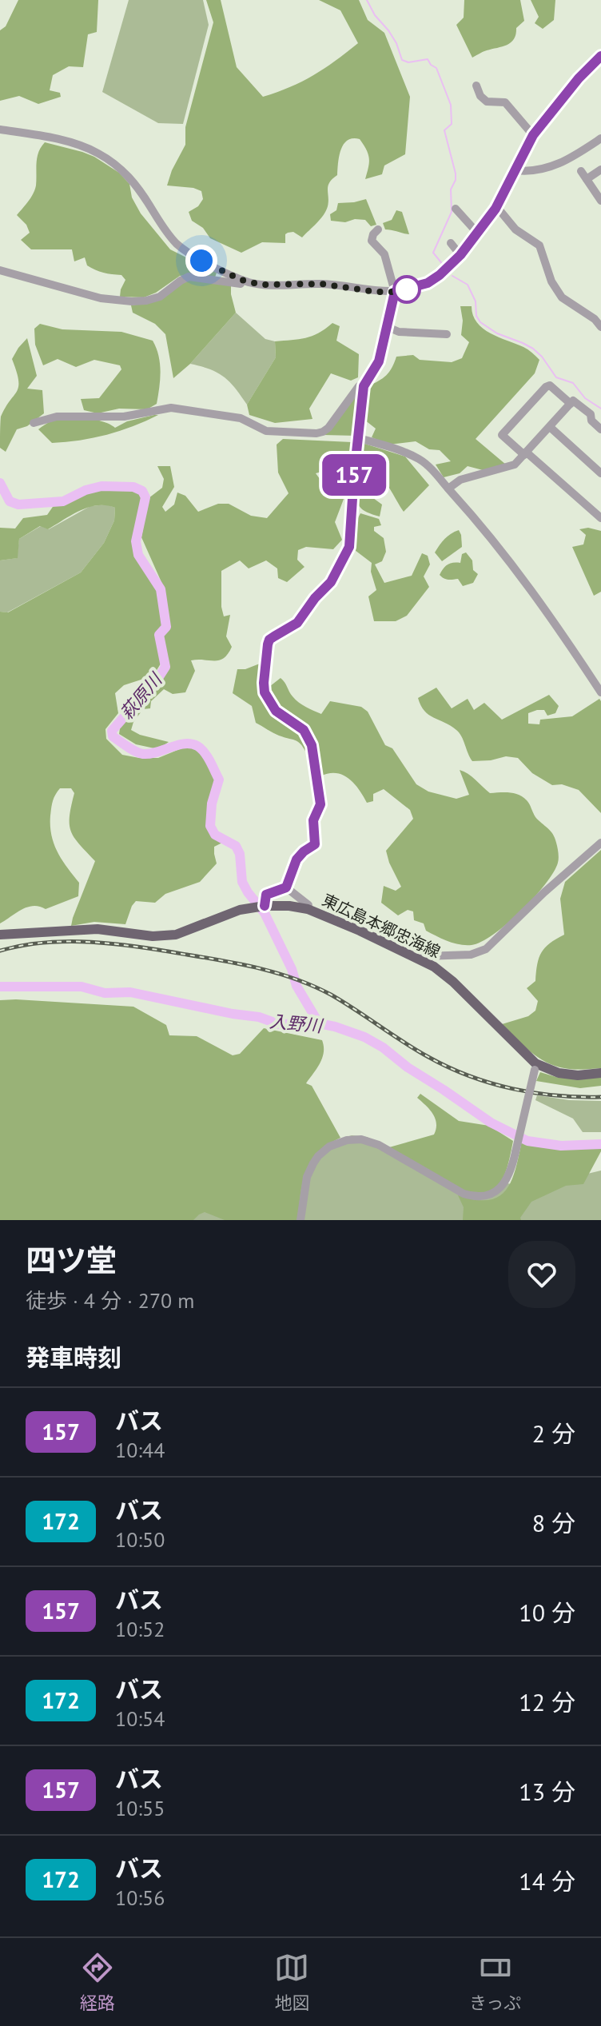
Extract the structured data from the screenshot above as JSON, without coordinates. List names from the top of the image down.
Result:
{
  "streets": {
    "main road": ["東広島本郷忠海線"]
  },
  "water": ["萩原川", "入野川"],
  "lines": ["bus line 157"],
  "page": {
    "on_map": "157",
    "heading": [
      ["四ツ堂", "徒歩 · 4 分 · 270 m"],
      "発車時刻"
    ],
    "list": [
      {
        "mark": "157",
        "name": "バス",
        "note": "10:44",
        "value": "2 分"
      },
      {
        "mark": "172",
        "name": "バス",
        "note": "10:50",
        "value": "8 分"
      },
      {
        "mark": "157",
        "name": "バス",
        "note": "10:52",
        "value": "10 分"
      },
      {
        "mark": "172",
        "name": "バス",
        "note": "10:54",
        "value": "12 分"
      },
      {
        "mark": "157",
        "name": "バス",
        "note": "10:55",
        "value": "13 分"
      },
      {
        "mark": "172",
        "name": "バス",
        "note": "10:56",
        "value": "14 分"
      }
    ],
    "tabs": ["経路", "地図", "きっぷ"]
  }
}
